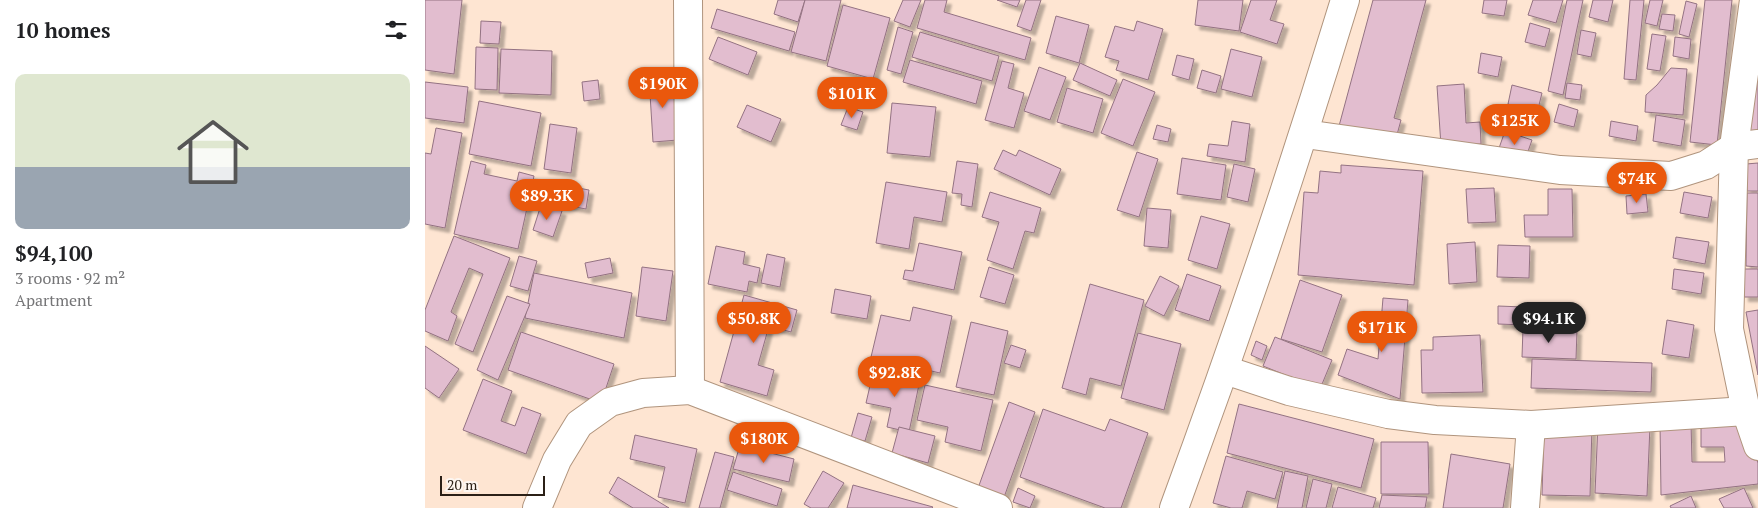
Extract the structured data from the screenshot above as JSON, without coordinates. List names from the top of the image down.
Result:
{
  "scale_bar": "20 m",
  "page": {
    "heading": "10 homes",
    "list": [
      {
        "name": "$94,100",
        "note": "3 rooms · 92 m² · Apartment"
      }
    ],
    "price": [
      "$190K",
      "$101K",
      "$125K",
      "$74K",
      "$89.3K",
      "$50.8K",
      "$94.1K",
      "$171K",
      "$92.8K",
      "$180K"
    ],
    "scale": "20 m"
  }
}
